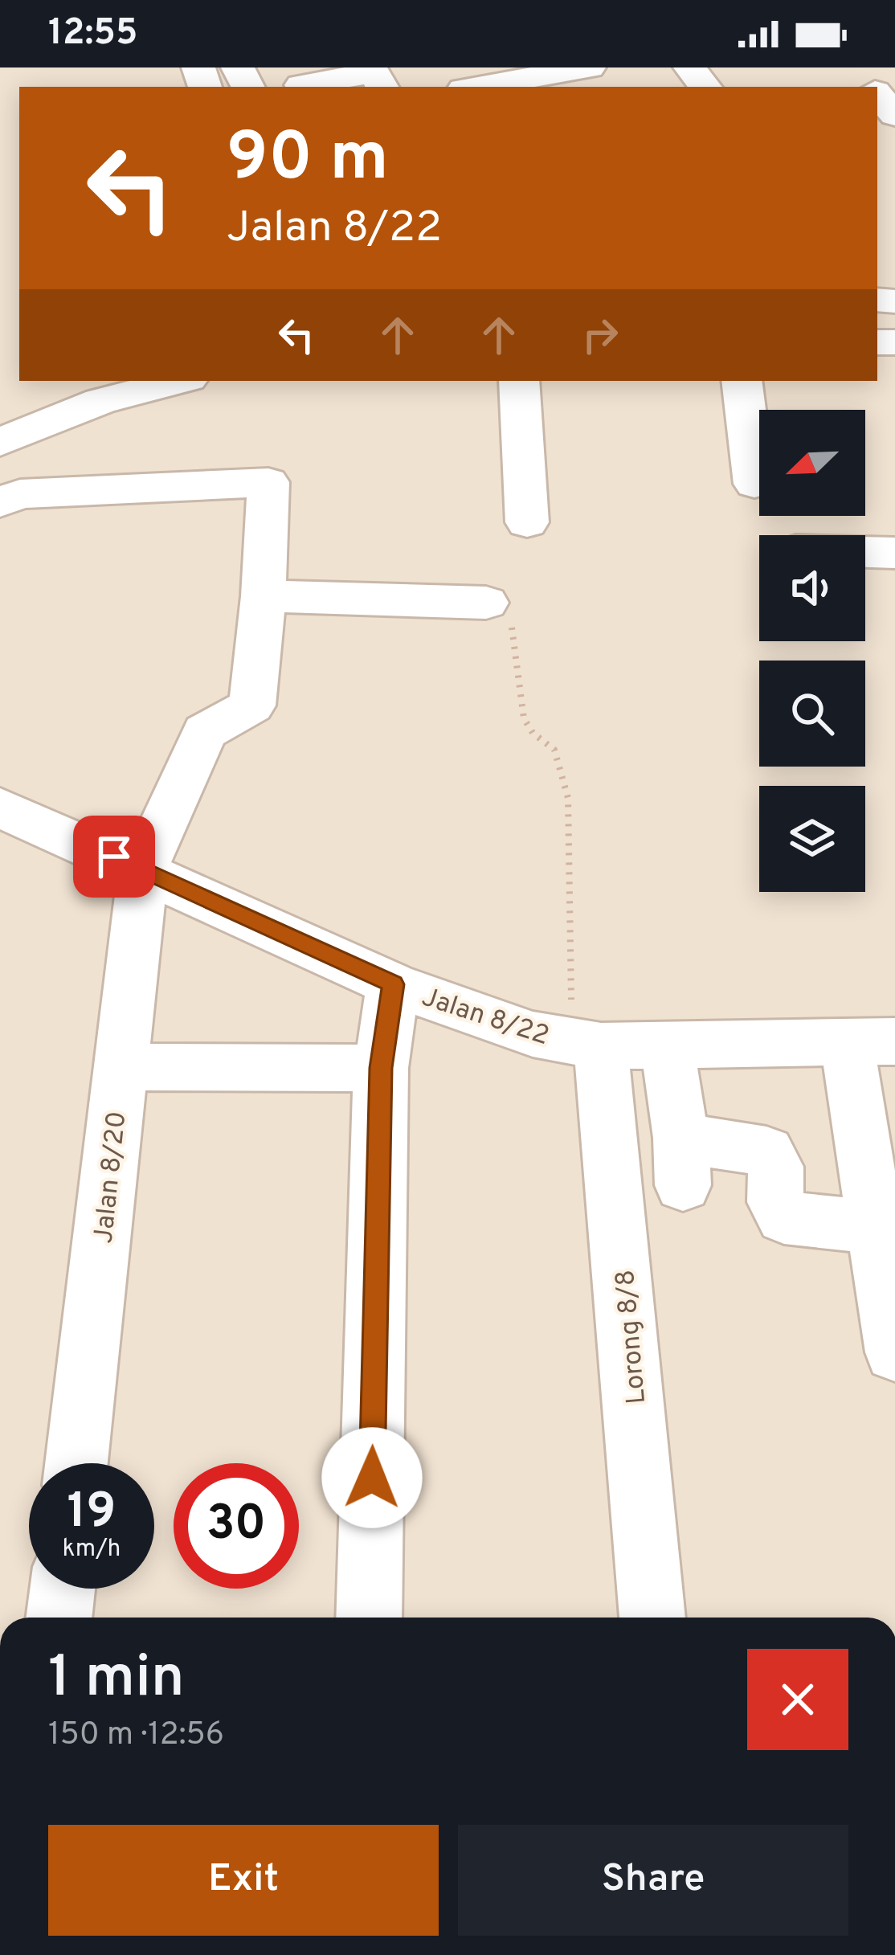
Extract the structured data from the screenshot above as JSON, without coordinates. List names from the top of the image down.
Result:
{
  "streets": {
    "street": ["Jalan 8/22", "Jalan 8/20", "Lorong 8/8"]
  },
  "crossings": [
    ["Jalan 8/22", "Jalan 8/20"],
    ["Jalan 8/22", "Lorong 8/8"]
  ],
  "north": "bottom left",
  "page": {
    "status": "12:55",
    "turn": ["90 m", "Jalan 8/22"],
    "speed": "19 km/h",
    "limit": "30",
    "heading": ["1 min", "150 m · 12:56"],
    "buttons": ["Exit", "Share"]
  }
}
